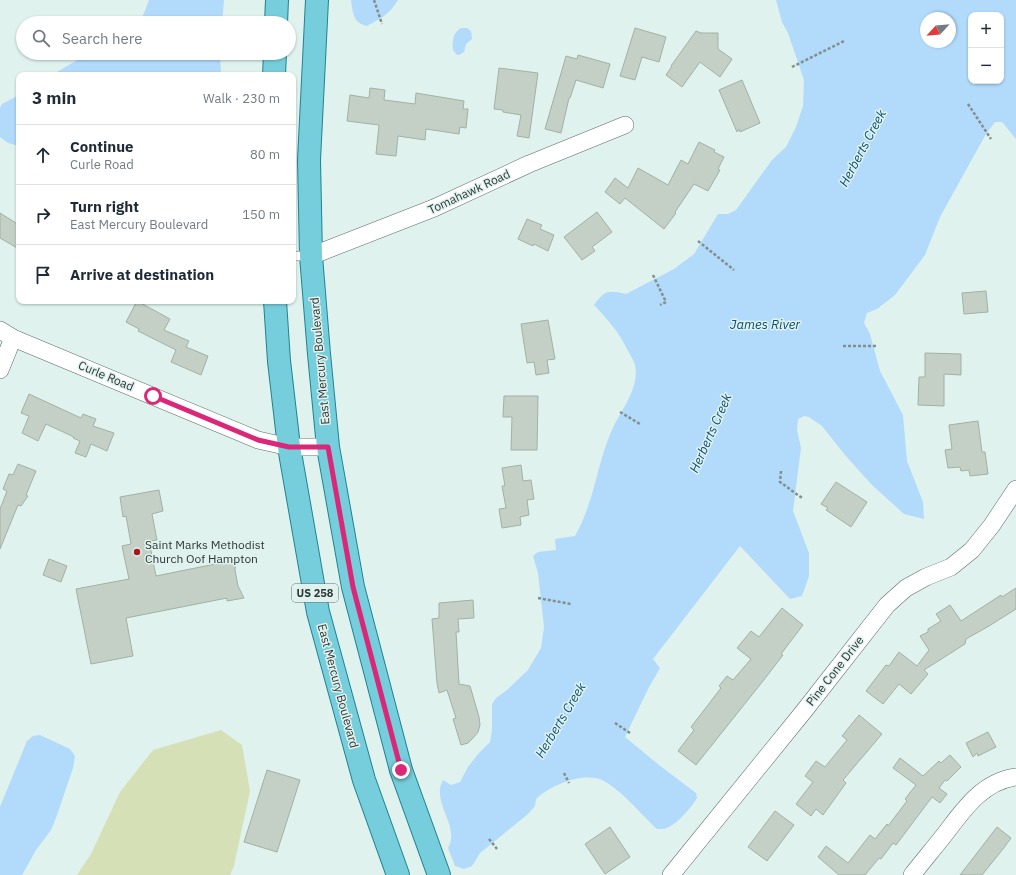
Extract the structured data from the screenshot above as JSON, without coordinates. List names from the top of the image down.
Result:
{
  "streets": {
    "main road": ["East Mercury Boulevard", "US 258"],
    "street": ["Tomahawk Road", "Curle Road", "Pine Cone Drive"]
  },
  "crossings": [
    ["Tomahawk Road", "East Mercury Boulevard"],
    ["East Mercury Boulevard", "Curle Road"]
  ],
  "water": ["Herberts Creek", "James River"],
  "places": ["Saint Marks Methodist Church Oof Hampton"],
  "north": "bottom left",
  "page": {
    "map_buttons": ["+", "−"],
    "search": "Search here",
    "heading": ["3 min", "Walk · 230 m"],
    "list": [
      ["Continue", "Curle Road", "80 m"],
      ["Turn right", "East Mercury Boulevard", "150 m"],
      "Arrive at destination"
    ]
  }
}
